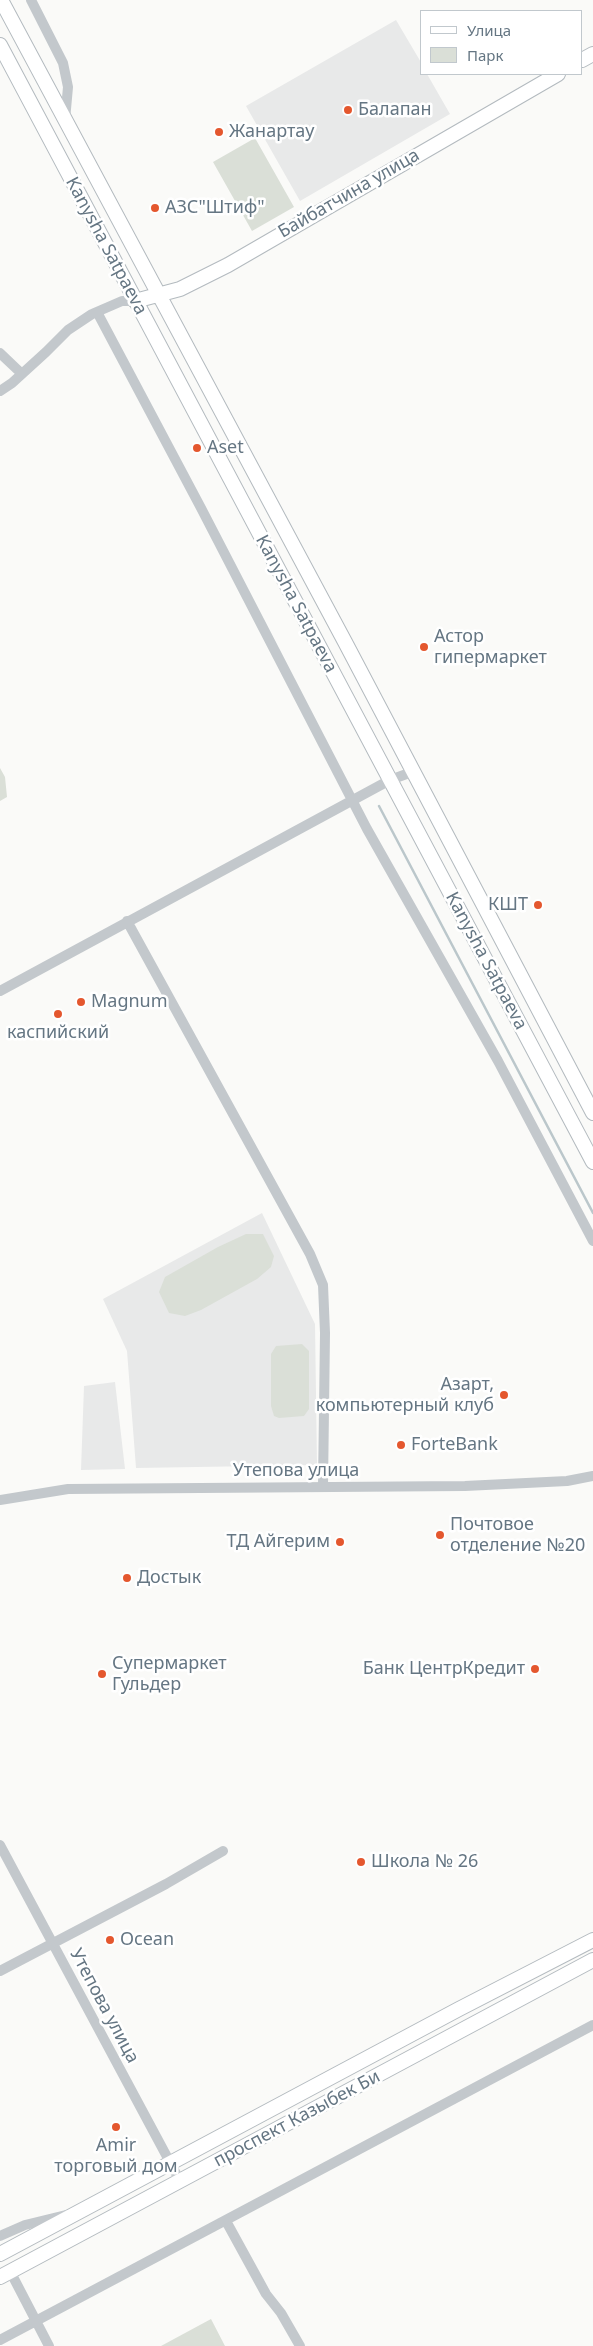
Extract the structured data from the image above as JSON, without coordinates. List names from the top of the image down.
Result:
{
  "streets": {
    "main road": ["Байбатчина улица", "Kanysha Satpaeva", "проспект Казыбек Би"],
    "street": ["Утепова улица"]
  },
  "crossings": [
    ["Байбатчина улица", "Kanysha Satpaeva"],
    ["Утепова улица", "проспект Казыбек Би"]
  ],
  "places": [
    "Балапан",
    "Жанартау",
    "АЗС\"Штиф\"",
    "Aset",
    "Астор гипермаркет",
    "КШТ",
    "Magnum",
    "каспийский",
    "Азарт, компьютерный клуб",
    "ForteBank",
    "Почтовое отделение №20",
    "ТД Айгерим",
    "Достык",
    "Банк ЦентрКредит",
    "Супермаркет Гульдер",
    "Школа № 26",
    "Ocean",
    "Amir торговый дом"
  ],
  "legend": ["Улица", "Парк"]
}
